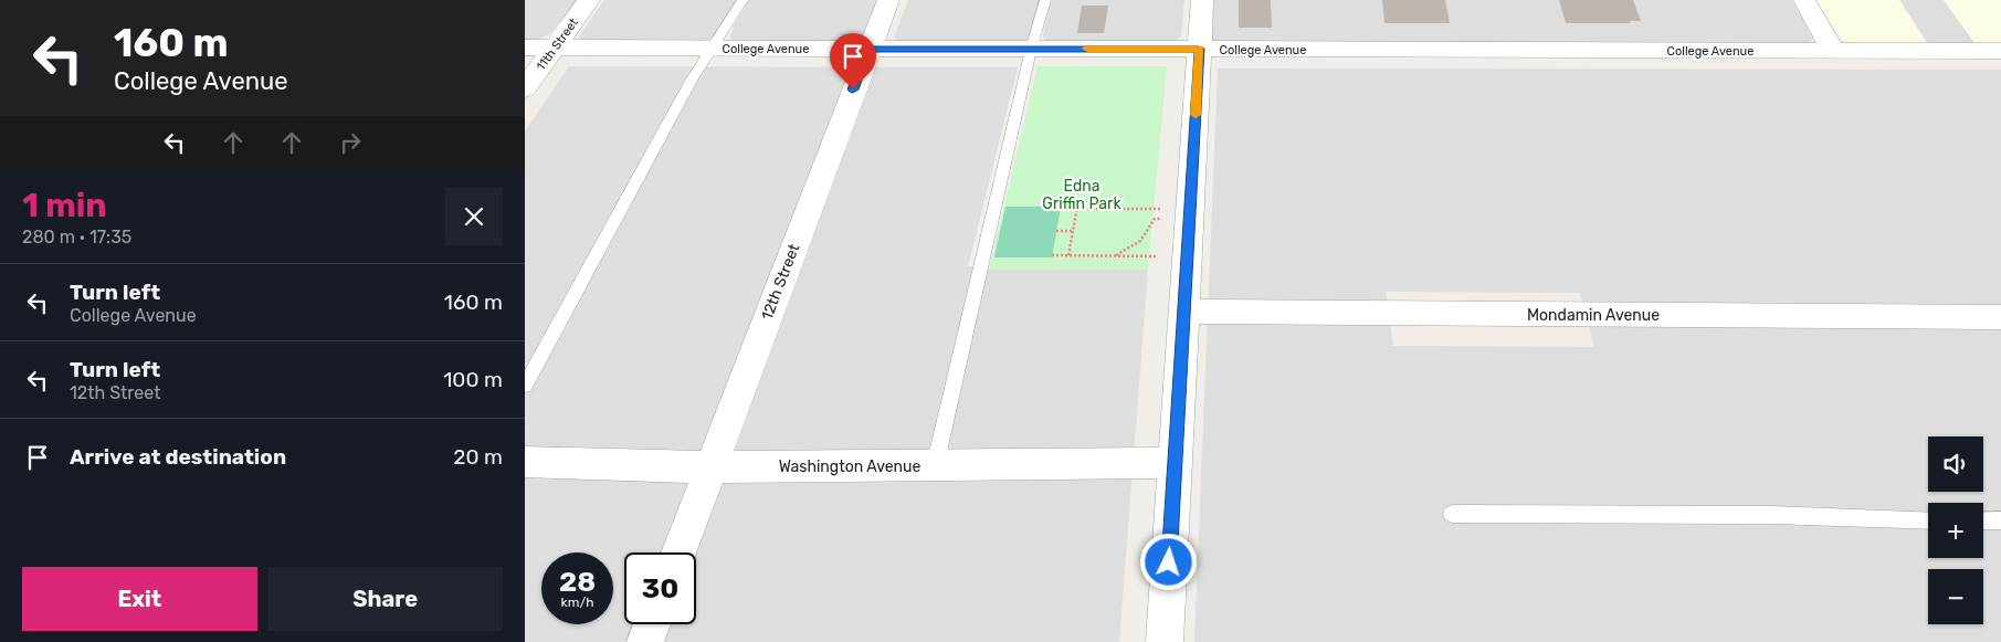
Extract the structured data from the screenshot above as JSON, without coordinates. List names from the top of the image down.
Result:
{
  "streets": {
    "street": [
      "11th Street",
      "College Avenue",
      "12th Street",
      "Mondamin Avenue",
      "Washington Avenue"
    ]
  },
  "crossings": [
    ["11th Street", "College Avenue"],
    ["College Avenue", "12th Street"],
    ["12th Street", "Washington Avenue"]
  ],
  "parks": ["Edna Griffin Park"],
  "page": {
    "turn": ["160 m", "College Avenue"],
    "heading": ["1 min", "280 m · 17:35"],
    "list": [
      {
        "name": "Turn left",
        "note": "College Avenue",
        "value": "160 m"
      },
      {
        "name": "Turn left",
        "note": "12th Street",
        "value": "100 m"
      },
      {
        "name": "Arrive at destination",
        "value": "20 m"
      }
    ],
    "map_buttons": ["+", "−"],
    "speed": "28 km/h",
    "limit": "30",
    "buttons": ["Exit", "Share"]
  }
}
